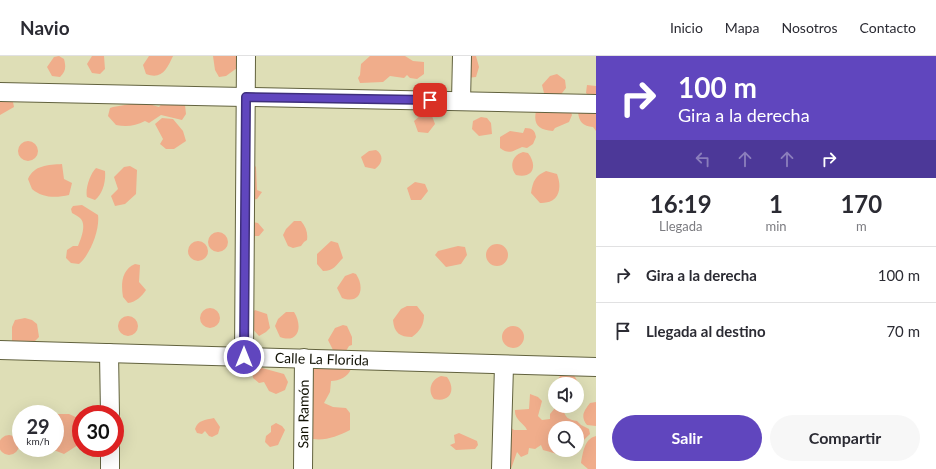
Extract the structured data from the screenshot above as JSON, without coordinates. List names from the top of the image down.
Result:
{
  "streets": {
    "street": ["Calle La Florida", "San Ramón"]
  },
  "crossings": [
    ["Calle La Florida", "San Ramón"]
  ],
  "page": {
    "header": "Navio",
    "nav": [
      "Inicio",
      "Mapa",
      "Nosotros",
      "Contacto"
    ],
    "turn": ["100 m", "Gira a la derecha"],
    "eta": [
      "16:19",
      "Llegada",
      "1",
      "min",
      "170",
      "m"
    ],
    "list": [
      {
        "name": "Gira a la derecha",
        "value": "100 m"
      },
      {
        "name": "Llegada al destino",
        "value": "70 m"
      }
    ],
    "speed": "29 km/h",
    "limit": "30",
    "buttons": ["Salir", "Compartir"]
  }
}
